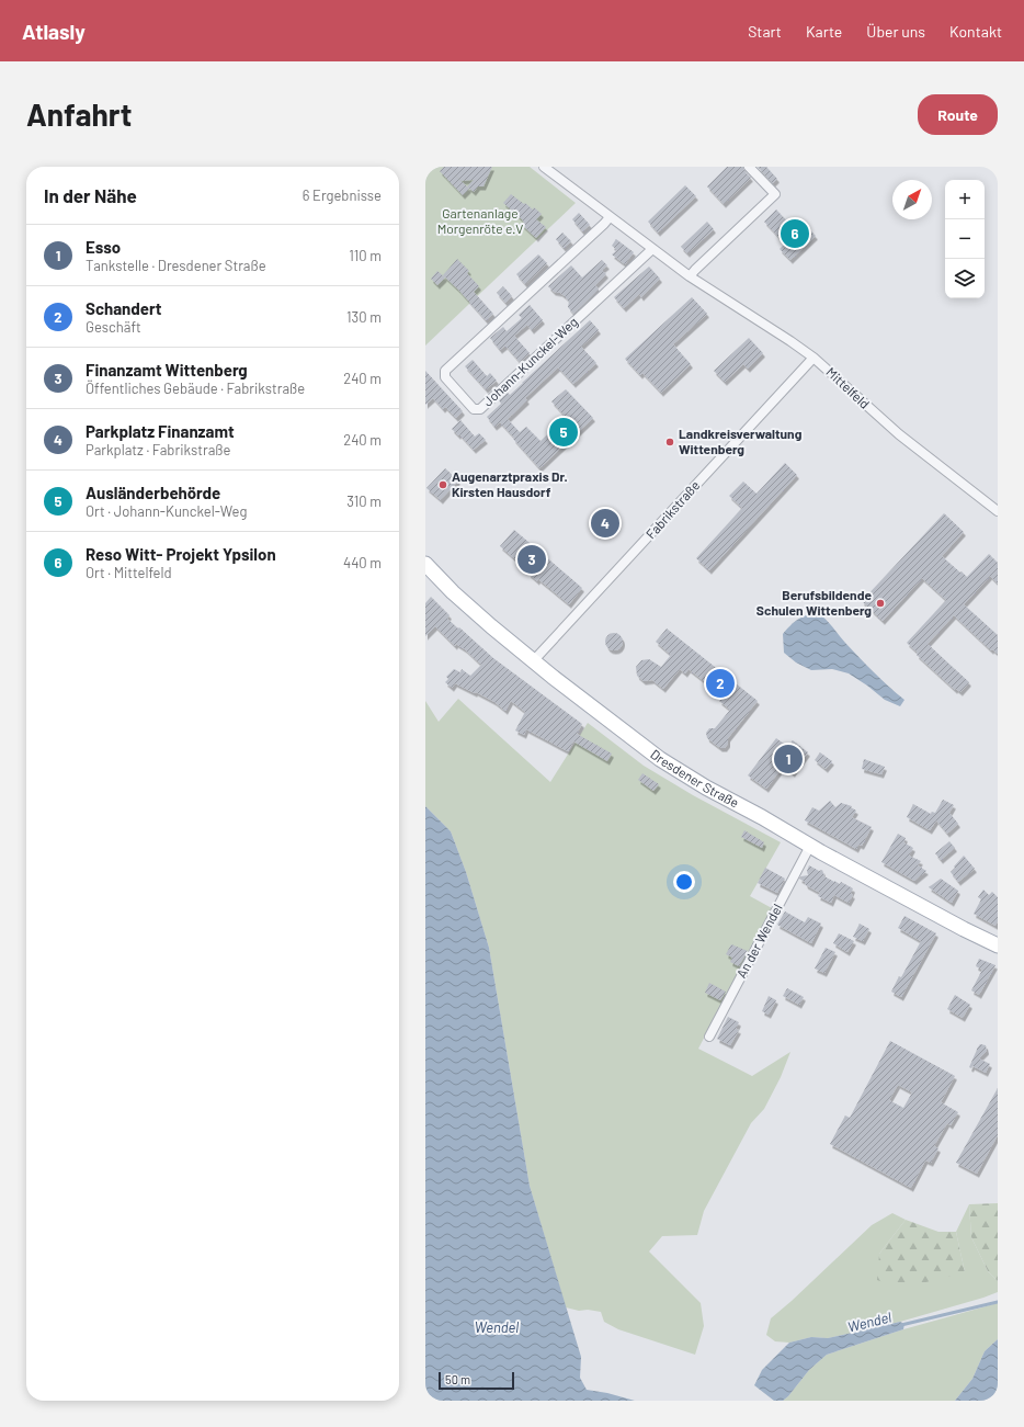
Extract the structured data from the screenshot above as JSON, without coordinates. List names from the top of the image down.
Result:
{
  "streets": {
    "main road": ["Dresdener Straße"],
    "street": [
      "Johann-Kunckel-Weg",
      "Mittelfeld",
      "Fabrikstraße",
      "An der Wendel"
    ]
  },
  "crossings": [
    ["Johann-Kunckel-Weg", "Mittelfeld"],
    ["Mittelfeld", "Fabrikstraße"],
    ["Fabrikstraße", "Dresdener Straße"],
    ["Dresdener Straße", "An der Wendel"]
  ],
  "water": ["Wendel"],
  "parks": ["Gartenanlage Morgenröte e.V"],
  "places": ["Landkreisverwaltung Wittenberg", "Augenarztpraxis Dr. Kirsten Hausdorf", "Berufsbildende Schulen Wittenberg"],
  "scale_bar": "50 m",
  "north": "top right",
  "page": {
    "header": "Atlasly",
    "nav": [
      "Start",
      "Karte",
      "Über uns",
      "Kontakt"
    ],
    "buttons": "Route",
    "title": "Anfahrt",
    "heading": ["In der Nähe", "6 Ergebnisse"],
    "map_buttons": ["+", "−"],
    "pins": [
      "6",
      "5",
      "4",
      "3",
      "2",
      "1"
    ],
    "list": [
      {
        "mark": "1",
        "name": "Esso",
        "note": "Tankstelle · Dresdener Straße",
        "value": "110 m"
      },
      {
        "mark": "2",
        "name": "Schandert",
        "note": "Geschäft",
        "value": "130 m"
      },
      {
        "mark": "3",
        "name": "Finanzamt Wittenberg",
        "note": "Öffentliches Gebäude · Fabrikstraße",
        "value": "240 m"
      },
      {
        "mark": "4",
        "name": "Parkplatz Finanzamt",
        "note": "Parkplatz · Fabrikstraße",
        "value": "240 m"
      },
      {
        "mark": "5",
        "name": "Ausländerbehörde",
        "note": "Ort · Johann-Kunckel-Weg",
        "value": "310 m"
      },
      {
        "mark": "6",
        "name": "Reso Witt- Projekt Ypsilon",
        "note": "Ort · Mittelfeld",
        "value": "440 m"
      }
    ],
    "scale": "50 m"
  }
}
